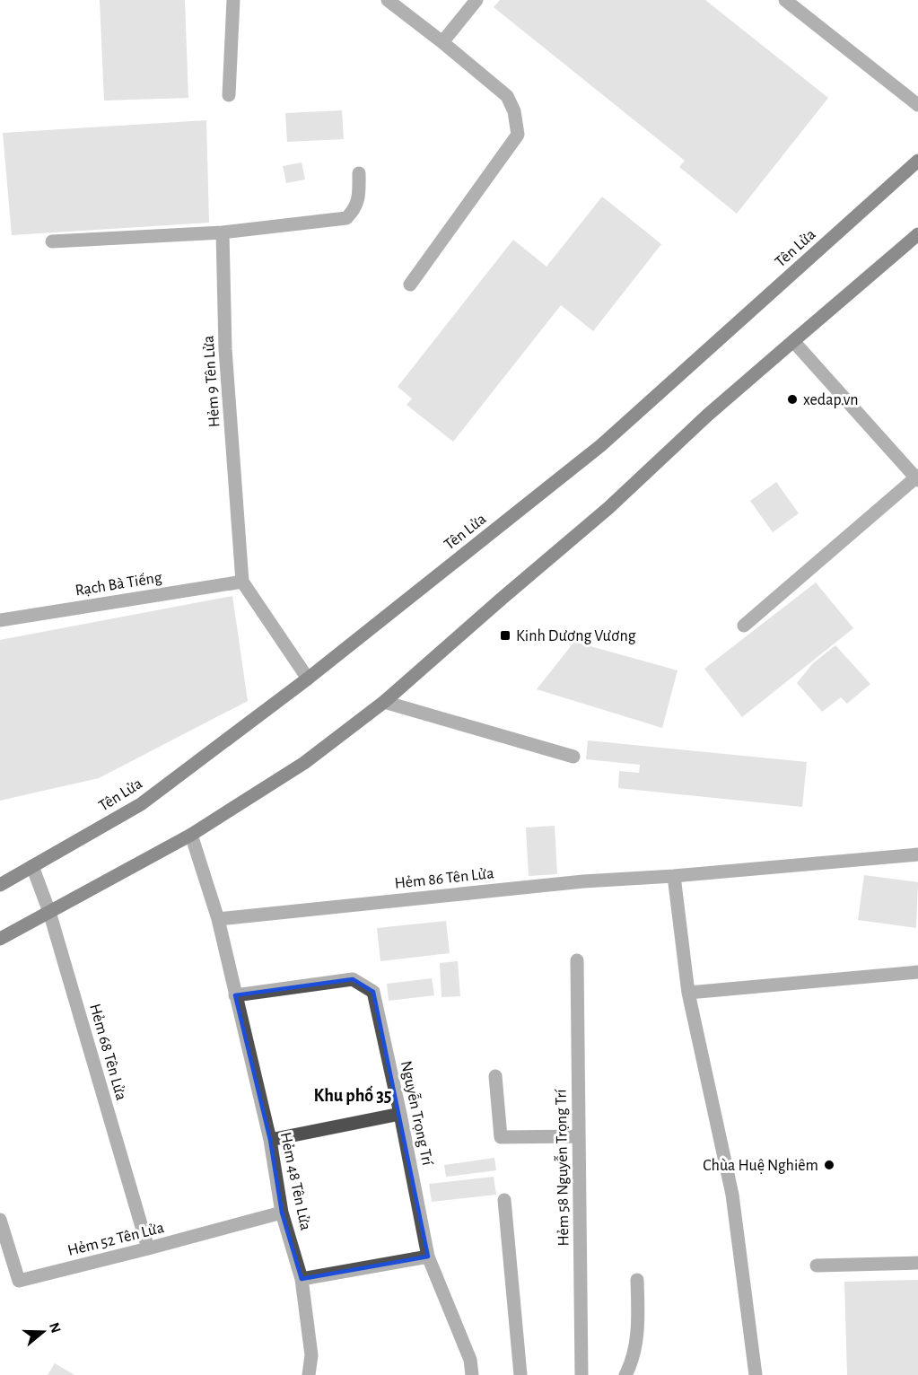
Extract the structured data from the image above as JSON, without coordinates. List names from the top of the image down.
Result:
{
  "streets": {
    "main road": ["Tên Lửa"],
    "street": [
      "Hẻm 9 Tên Lửa",
      "Rạch Bà Tiếng",
      "Hẻm 86 Tên Lửa",
      "Hẻm 68 Tên Lửa",
      "Nguyễn Trọng Trí",
      "Hẻm 58 Nguyễn Trọng Trí",
      "Hẻm 48 Tên Lửa",
      "Hẻm 52 Tên Lửa"
    ]
  },
  "crossings": [
    ["Tên Lửa", "Hẻm 9 Tên Lửa"],
    ["Tên Lửa", "Hẻm 68 Tên Lửa"],
    ["Hẻm 9 Tên Lửa", "Rạch Bà Tiếng"],
    ["Hẻm 68 Tên Lửa", "Hẻm 52 Tên Lửa"],
    ["Nguyễn Trọng Trí", "Hẻm 48 Tên Lửa"],
    ["Hẻm 48 Tên Lửa", "Hẻm 52 Tên Lửa"]
  ],
  "districts": ["Khu phố 35"],
  "places": {
    "other": ["xedap.vn", "Chùa Huệ Nghiêm"],
    "transit": ["Kinh Dương Vương"]
  },
  "north": "right"
}
